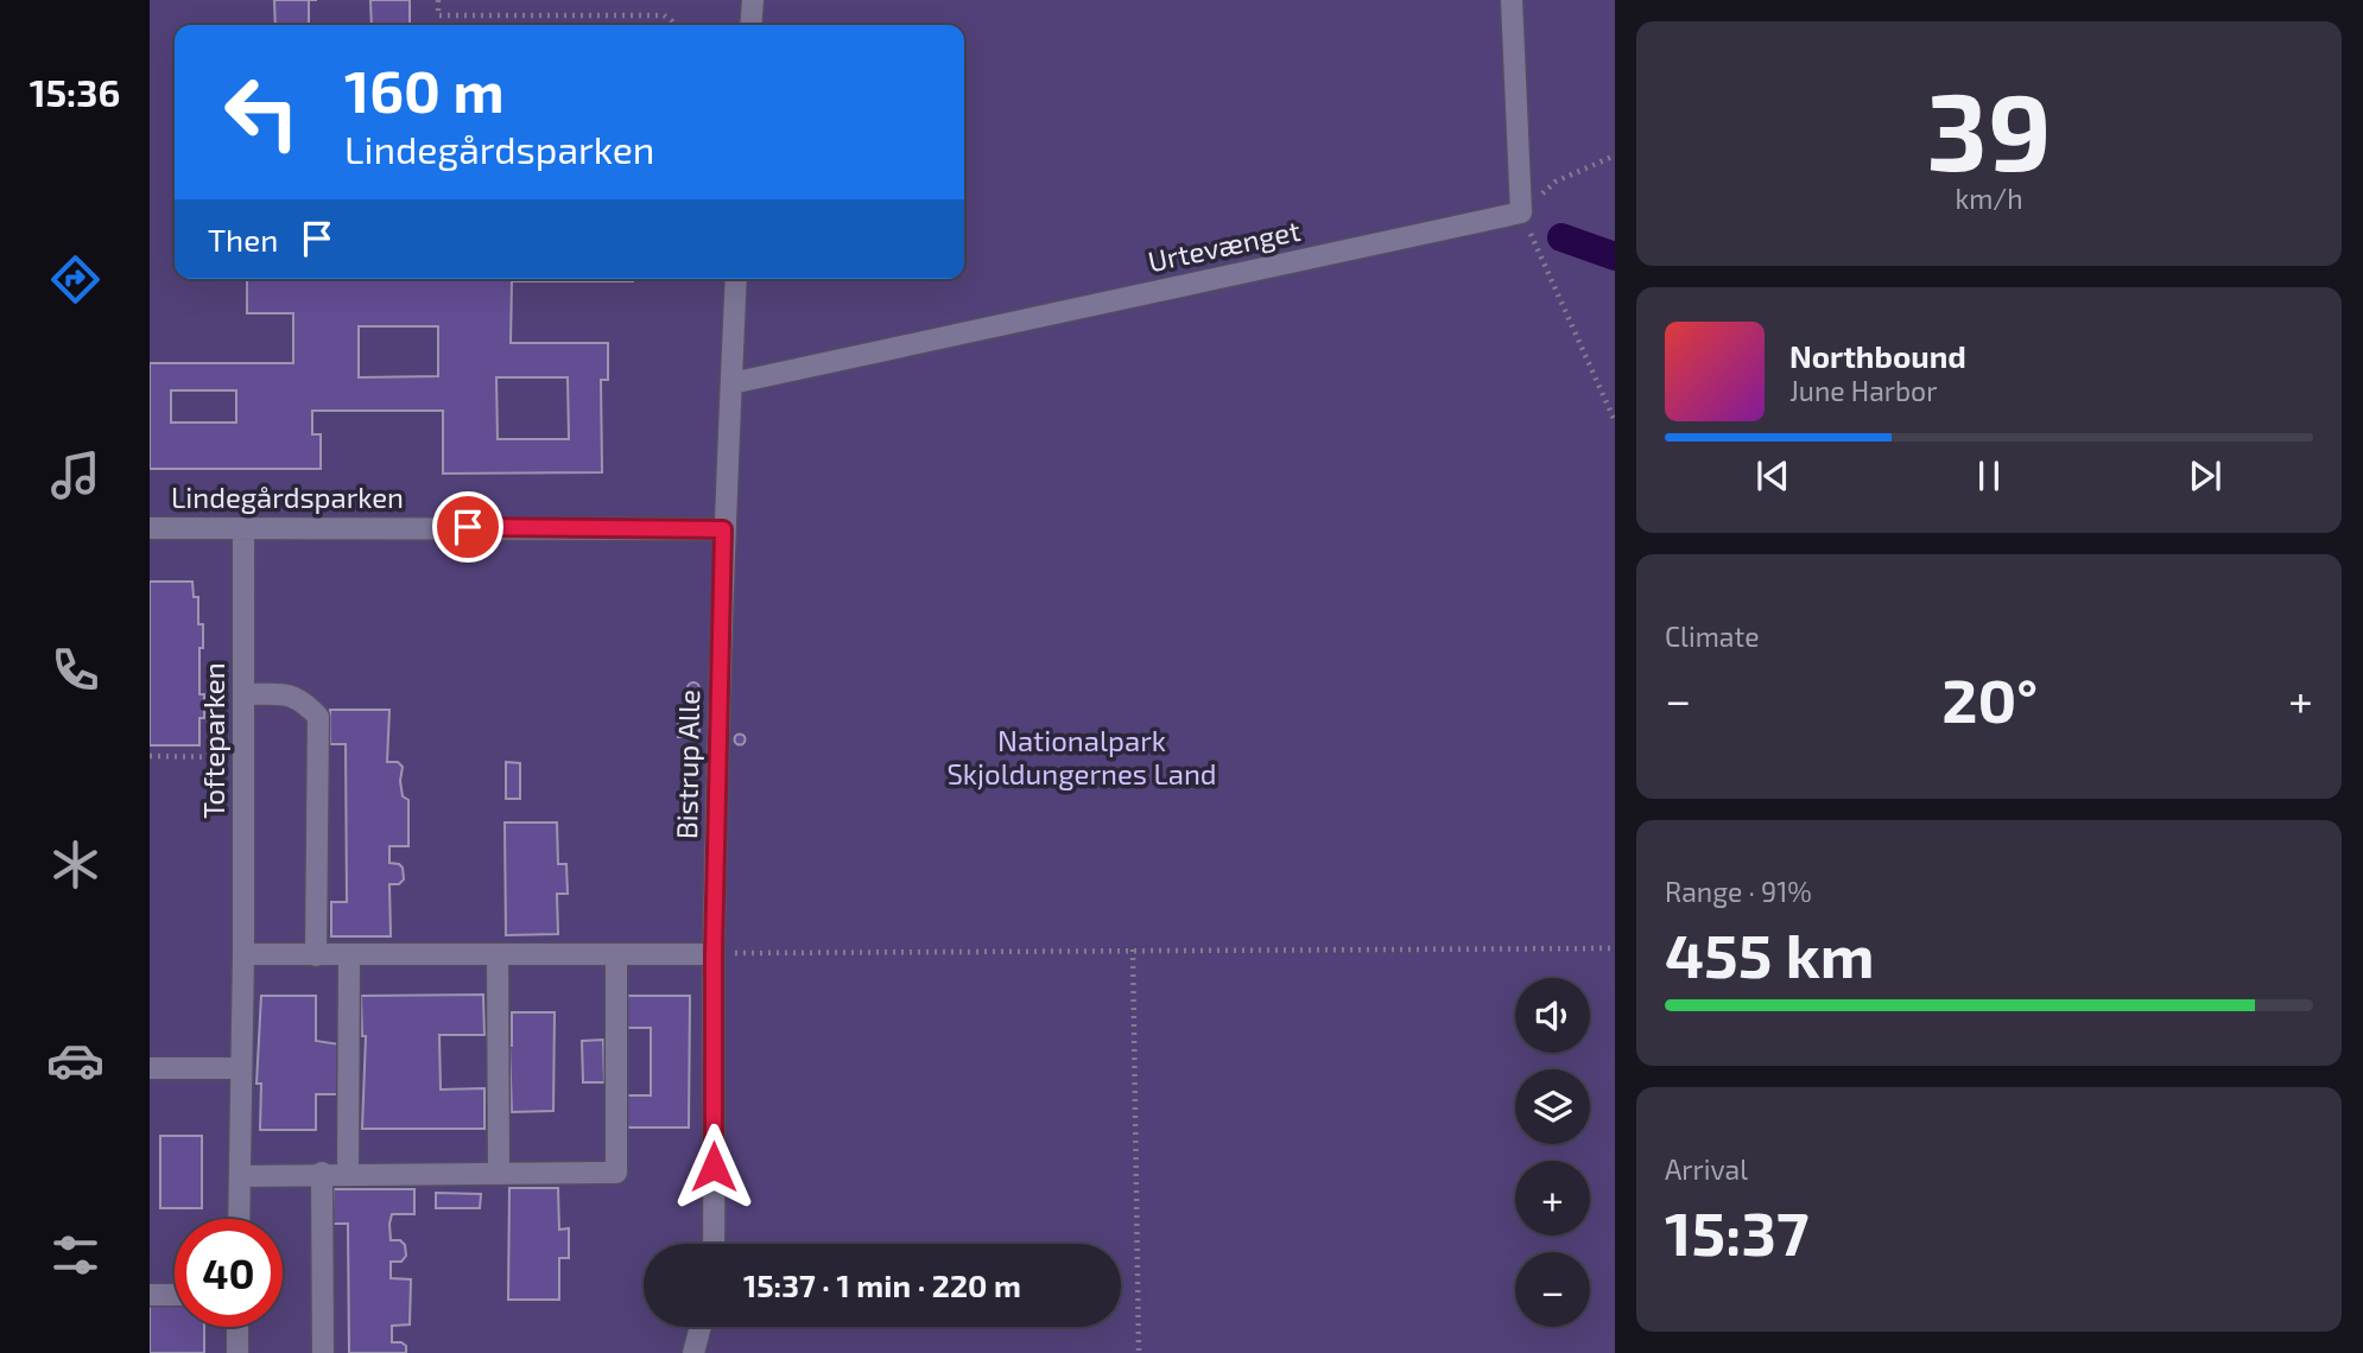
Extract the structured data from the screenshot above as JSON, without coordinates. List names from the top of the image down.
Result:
{
  "streets": {
    "street": [
      "Urtevænget",
      "Lindegårdsparken",
      "Tofteparken",
      "Bistrup Alle"
    ]
  },
  "crossings": [
    ["Urtevænget", "Bistrup Alle"],
    ["Lindegårdsparken", "Tofteparken"],
    ["Lindegårdsparken", "Bistrup Alle"]
  ],
  "parks": ["Nationalpark Skjoldungernes Land"],
  "page": {
    "tabs": "15:36",
    "tile": [
      ["39", "km/h"],
      "Climate",
      ["Range · 91%", "455 km"],
      ["Arrival", "15:37"]
    ],
    "turn": ["160 m", "Lindegårdsparken"],
    "then": "Then",
    "song": ["Northbound", "June Harbor"],
    "heat": ["−", "20°", "+"],
    "map_buttons": ["+", "−"],
    "limit": "40",
    "trip": "15:37 · 1 min · 220 m"
  }
}
